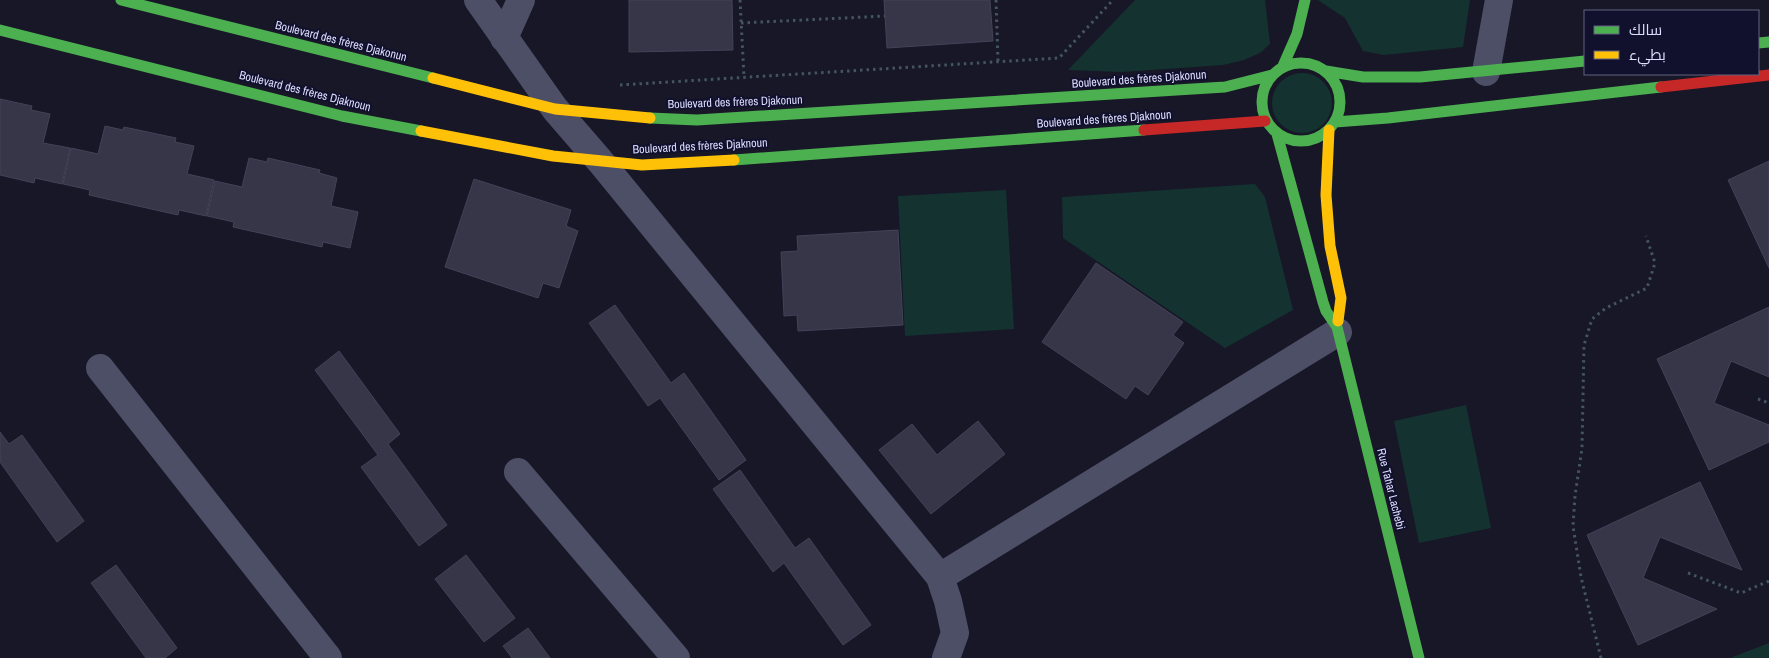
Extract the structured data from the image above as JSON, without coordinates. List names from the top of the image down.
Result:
{
  "streets": {
    "street": ["Boulevard des frères Djakonun", "Boulevard des frères Djaknoun", "Rue Tahar Lachebi"]
  },
  "crossings": [
    ["Boulevard des frères Djakonun", "Boulevard des frères Djaknoun"]
  ],
  "legend": ["سالك", "بطيء"]
}
